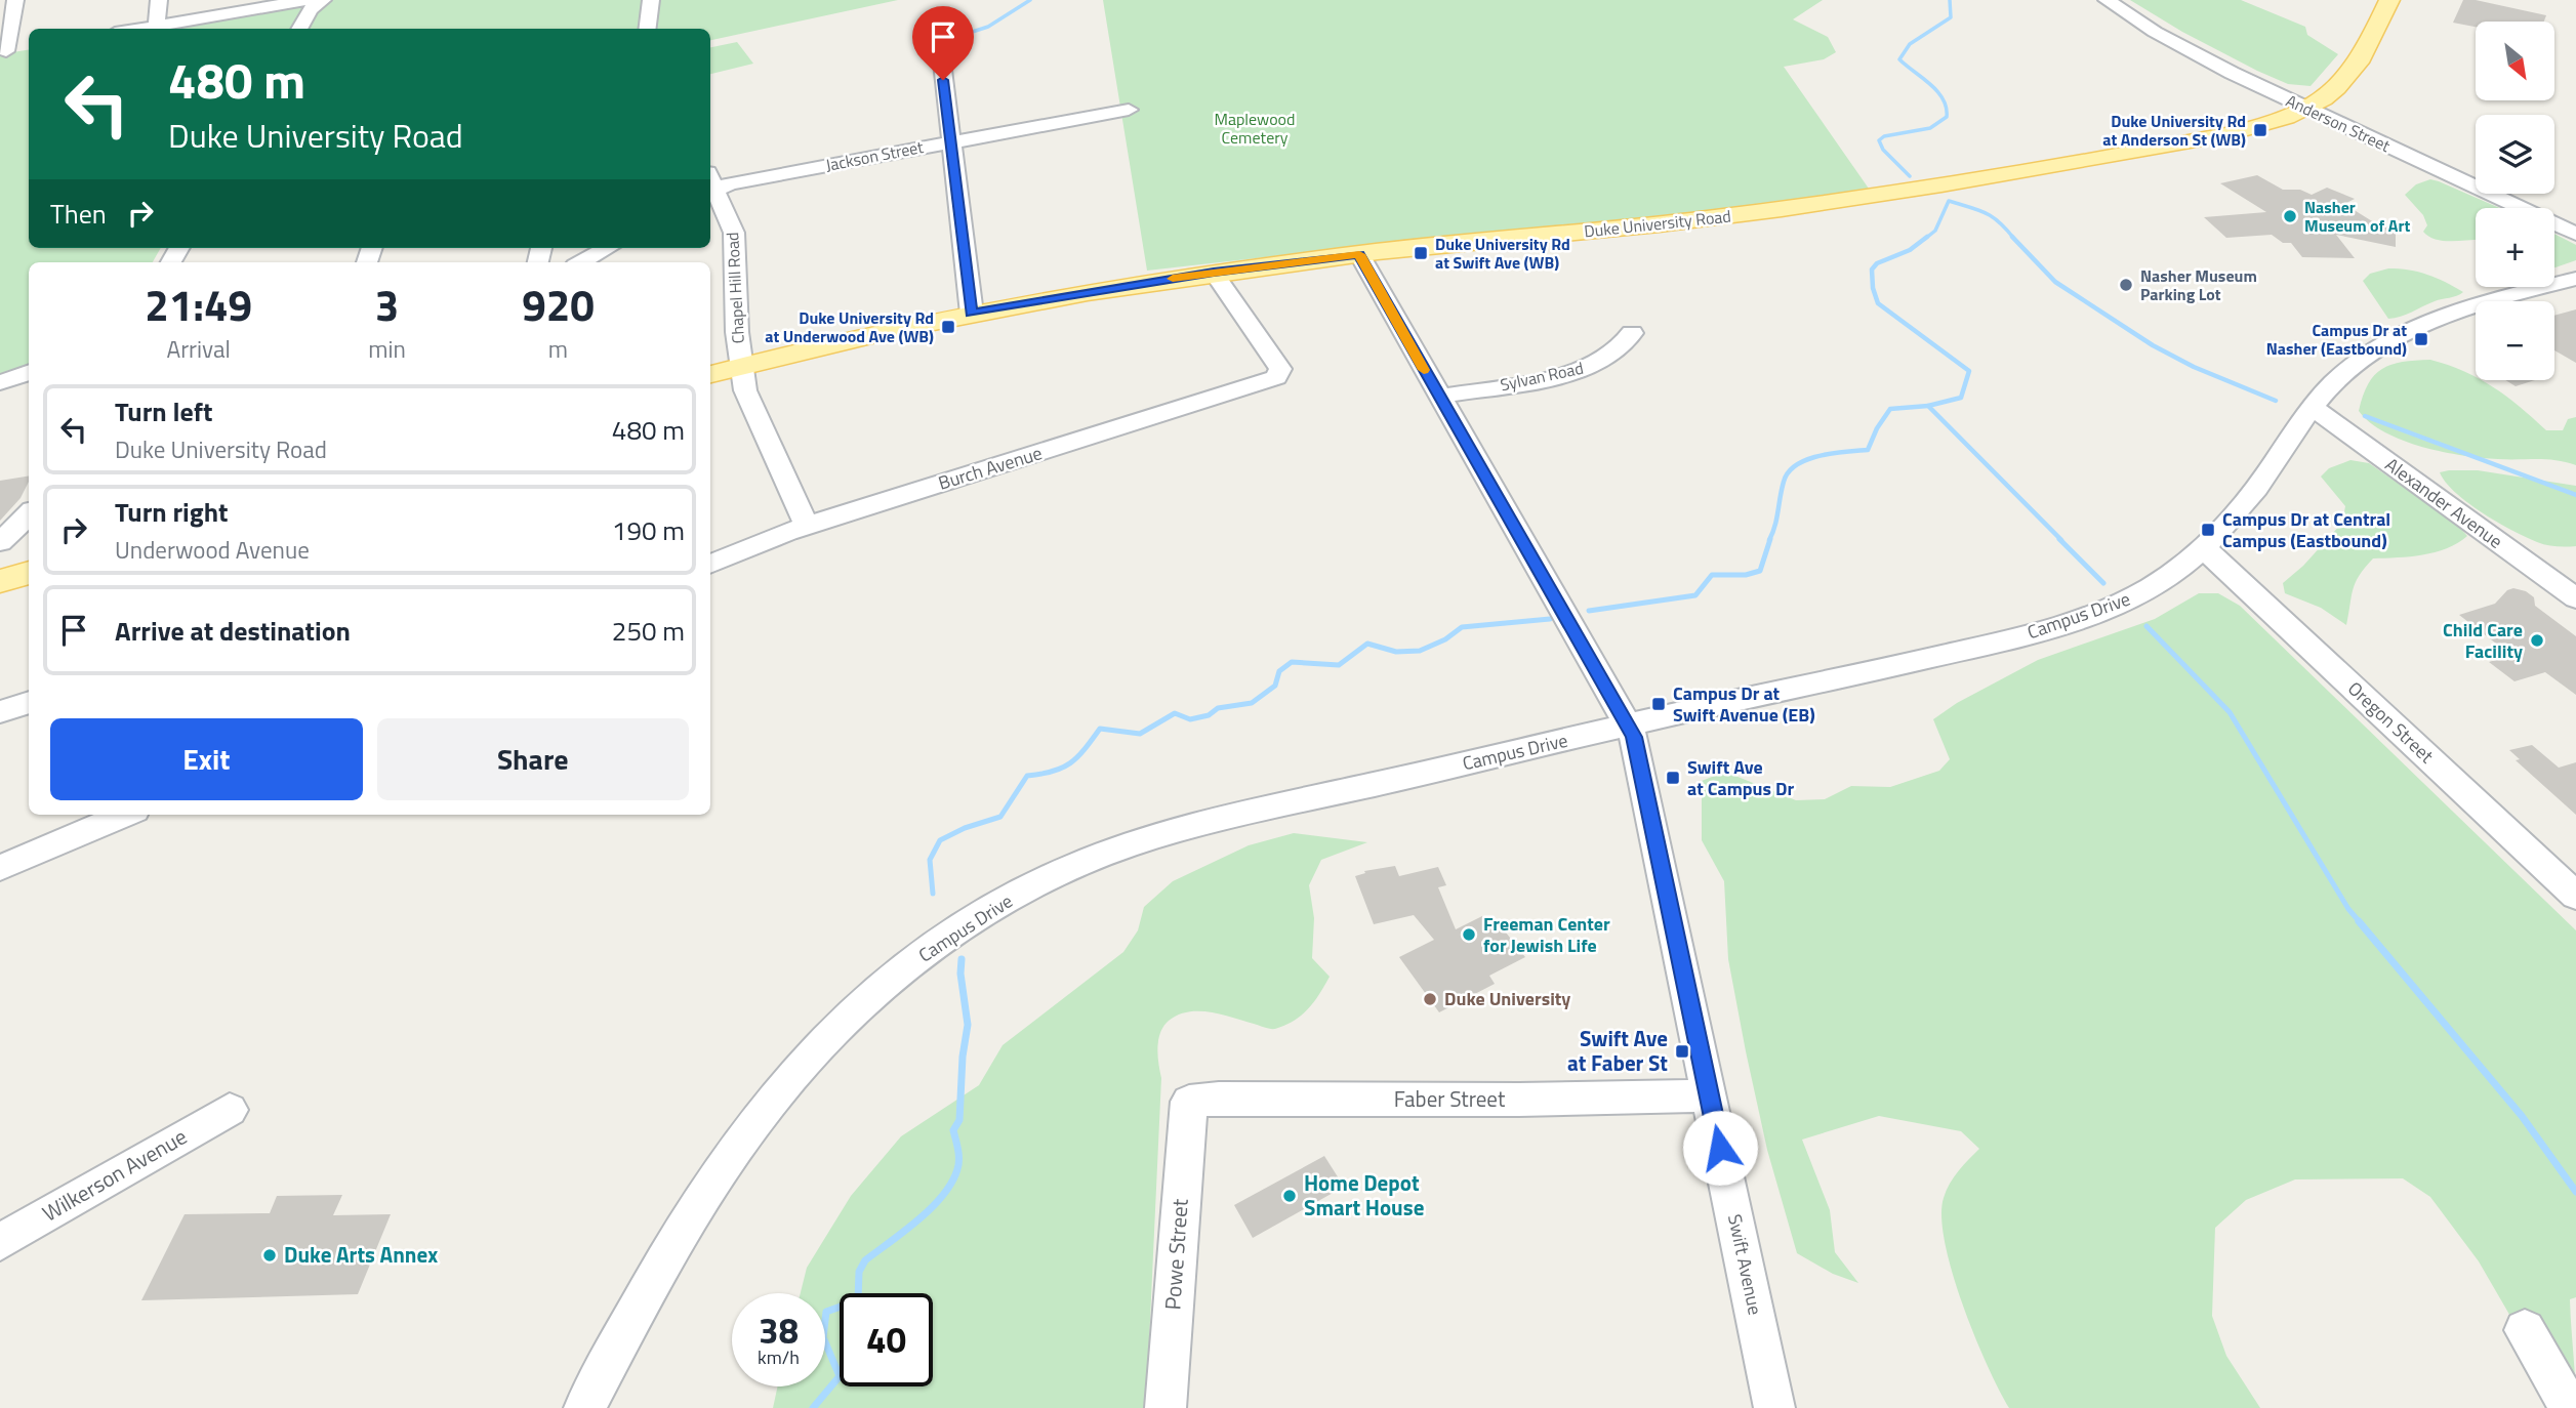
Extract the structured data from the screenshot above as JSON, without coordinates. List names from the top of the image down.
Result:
{
  "streets": {
    "main road": ["Duke University Road"],
    "street": [
      "Anderson Street",
      "Jackson Street",
      "Chapel Hill Road",
      "Sylvan Road",
      "Burch Avenue",
      "Alexander Avenue",
      "Campus Drive",
      "Oregon Street",
      "Faber Street",
      "Wilkerson Avenue",
      "Powe Street",
      "Swift Avenue"
    ]
  },
  "crossings": [
    ["Anderson Street", "Duke University Road"],
    ["Duke University Road", "Chapel Hill Road"],
    ["Duke University Road", "Burch Avenue"],
    ["Duke University Road", "Swift Avenue"],
    ["Chapel Hill Road", "Burch Avenue"],
    ["Sylvan Road", "Swift Avenue"],
    ["Alexander Avenue", "Campus Drive"],
    ["Campus Drive", "Oregon Street"],
    ["Campus Drive", "Swift Avenue"],
    ["Faber Street", "Powe Street"],
    ["Faber Street", "Swift Avenue"]
  ],
  "parks": ["Maplewood Cemetery"],
  "places": {
    "transit": [
      "Duke University Rd at Anderson St (WB)",
      "Duke University Rd at Swift Ave (WB)",
      "Duke University Rd at Underwood Ave (WB)",
      "Campus Dr at Nasher (Eastbound)",
      "Campus Dr at Central Campus (Eastbound)",
      "Campus Dr at Swift Avenue (EB)",
      "Swift Ave at Campus Dr",
      "Swift Ave at Faber St"
    ],
    "other": [
      "Nasher Museum of Art",
      "Nasher Museum Parking Lot",
      "Child Care Facility",
      "Freeman Center for Jewish Life",
      "Duke University",
      "Home Depot Smart House",
      "Duke Arts Annex"
    ]
  },
  "north": "bottom right",
  "page": {
    "map_buttons": ["+", "−"],
    "turn": ["480 m", "Duke University Road"],
    "then": "Then",
    "eta": [
      "21:49",
      "Arrival",
      "3",
      "min",
      "920",
      "m"
    ],
    "list": [
      {
        "name": "Turn left",
        "note": "Duke University Road",
        "value": "480 m"
      },
      {
        "name": "Turn right",
        "note": "Underwood Avenue",
        "value": "190 m"
      },
      {
        "name": "Arrive at destination",
        "value": "250 m"
      }
    ],
    "buttons": ["Exit", "Share"],
    "speed": "38 km/h",
    "limit": "40"
  }
}
